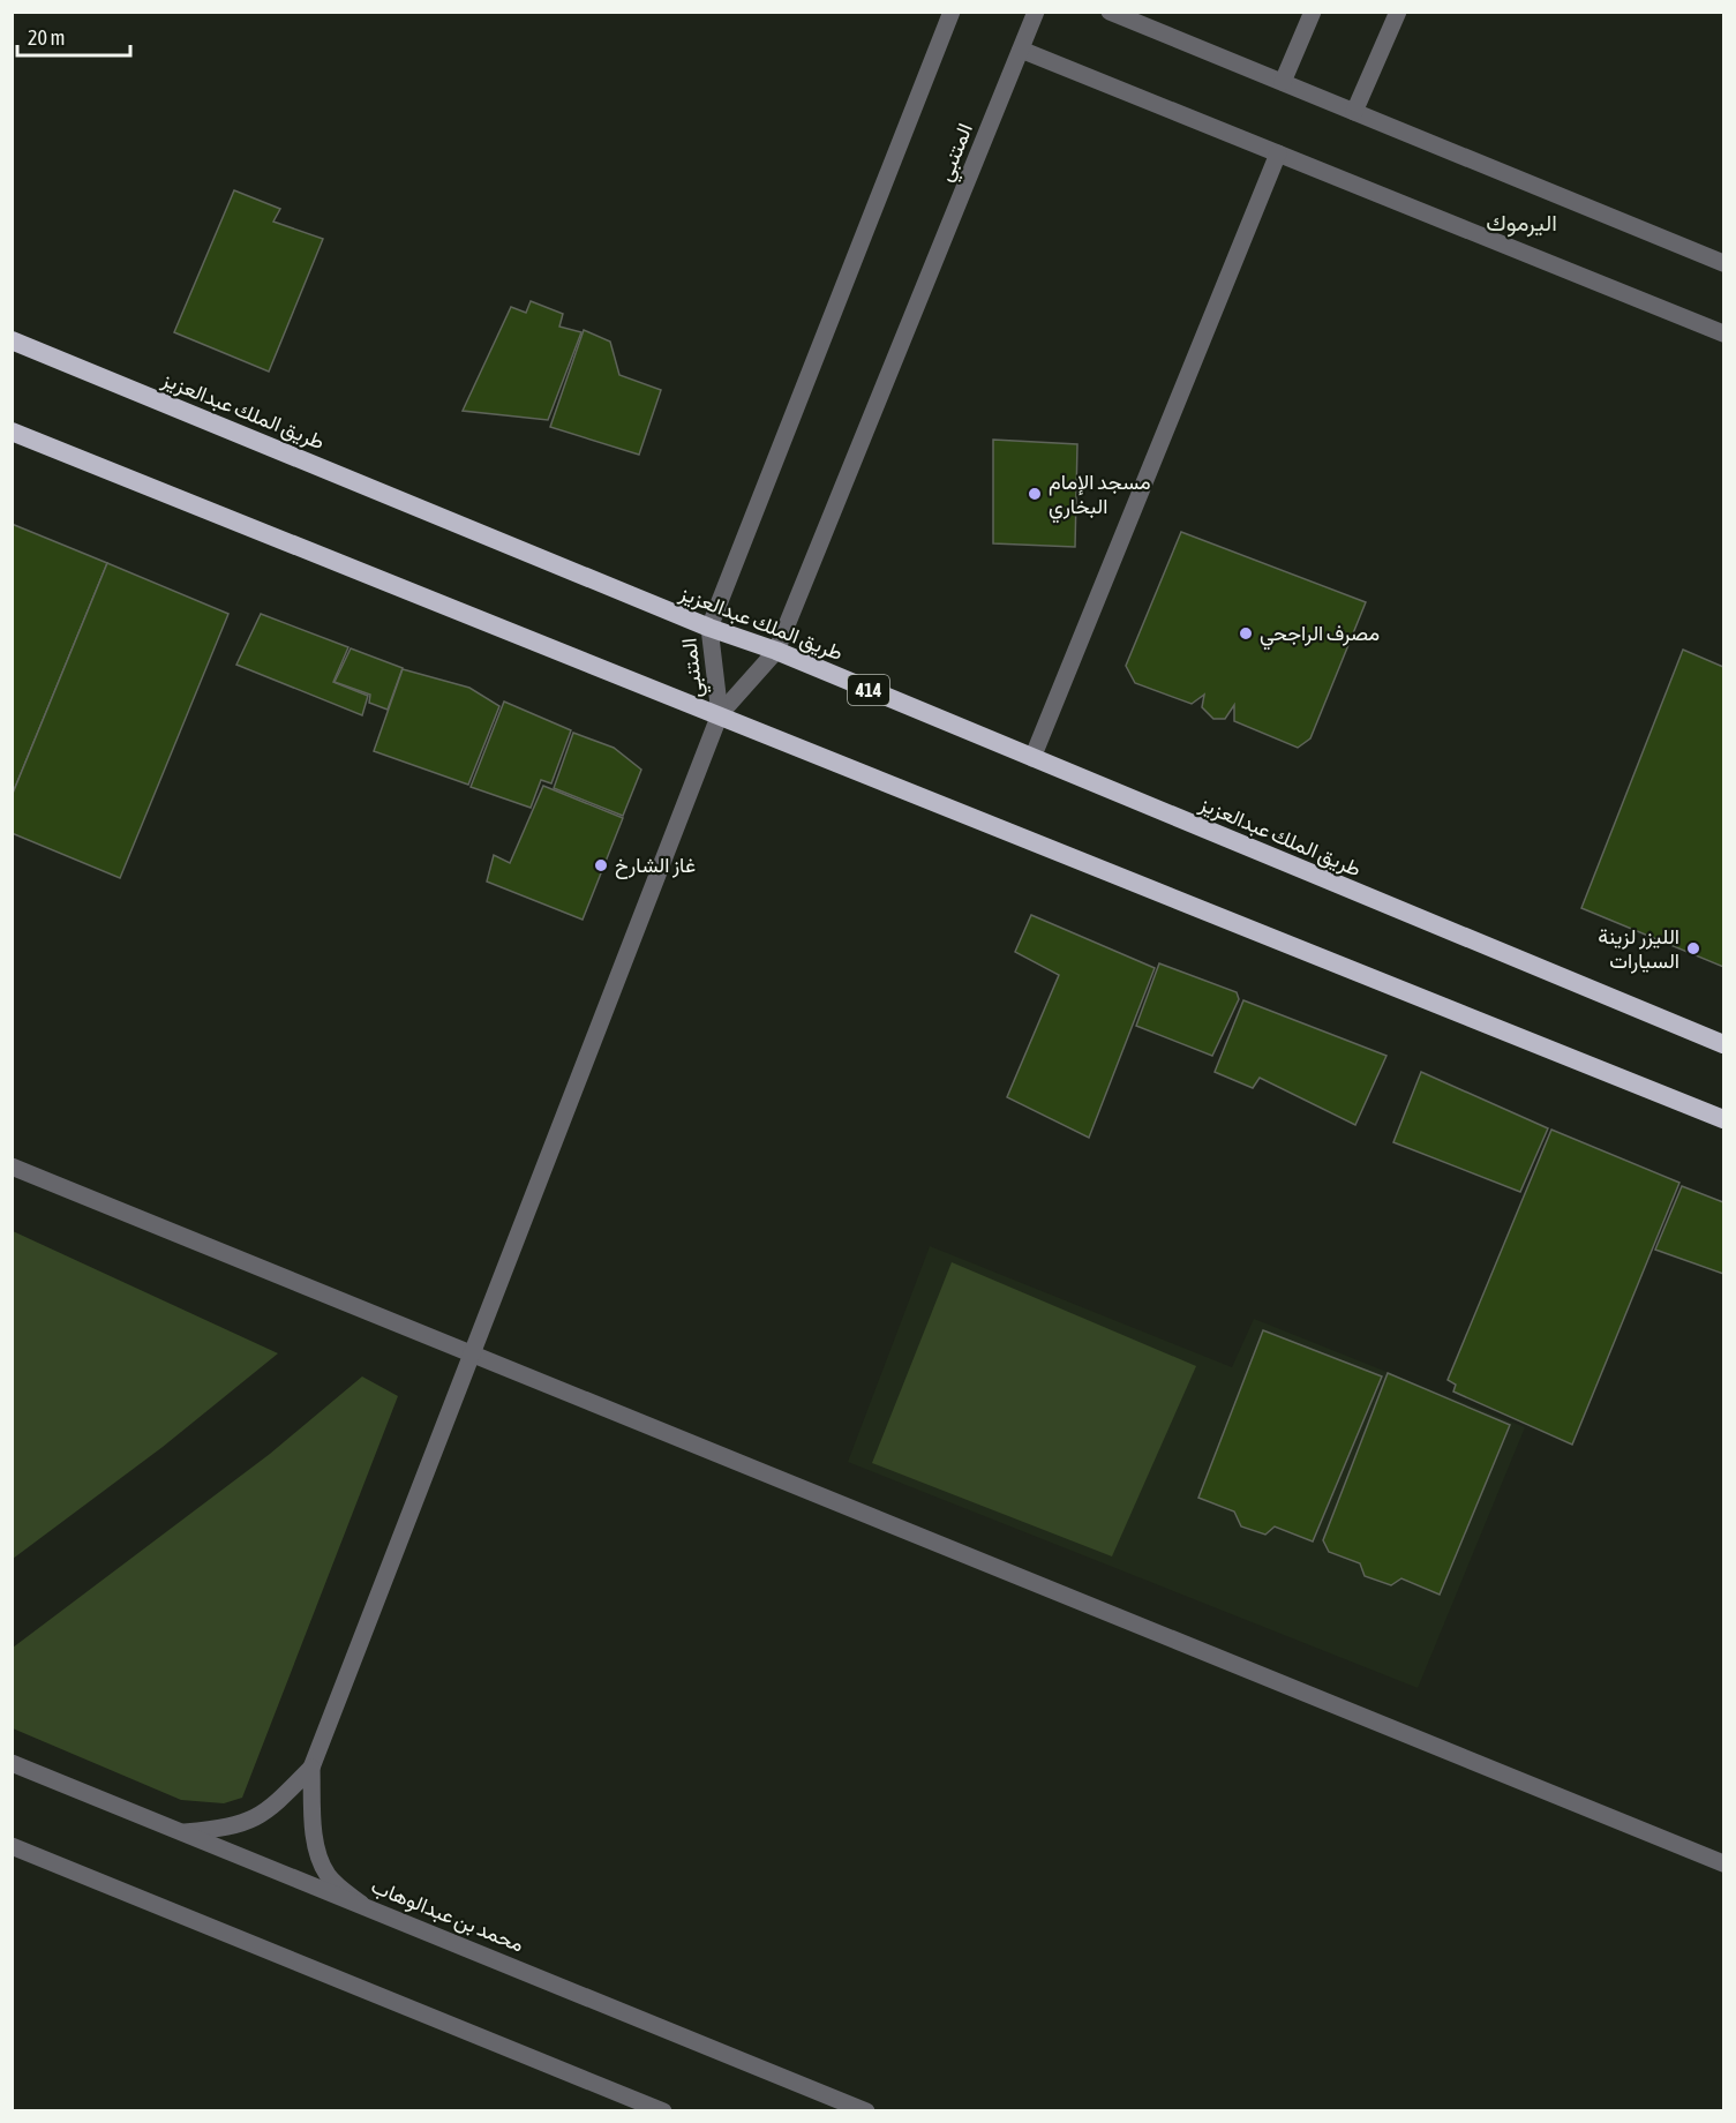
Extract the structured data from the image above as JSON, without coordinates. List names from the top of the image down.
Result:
{
  "streets": {
    "highway": ["طريق الملك عبدالعزيز", "414"],
    "street": ["المتنبي", "محمد بن عبدالوهاب"]
  },
  "crossings": [
    ["المتنبي", "طريق الملك عبدالعزيز"]
  ],
  "districts": ["اليرموك"],
  "places": [
    "مسجد الإمام البخاري",
    "مصرف الراجحي",
    "غاز الشارخ",
    "الليزر لزينة السيارات"
  ],
  "scale_bar": "20 m"
}
